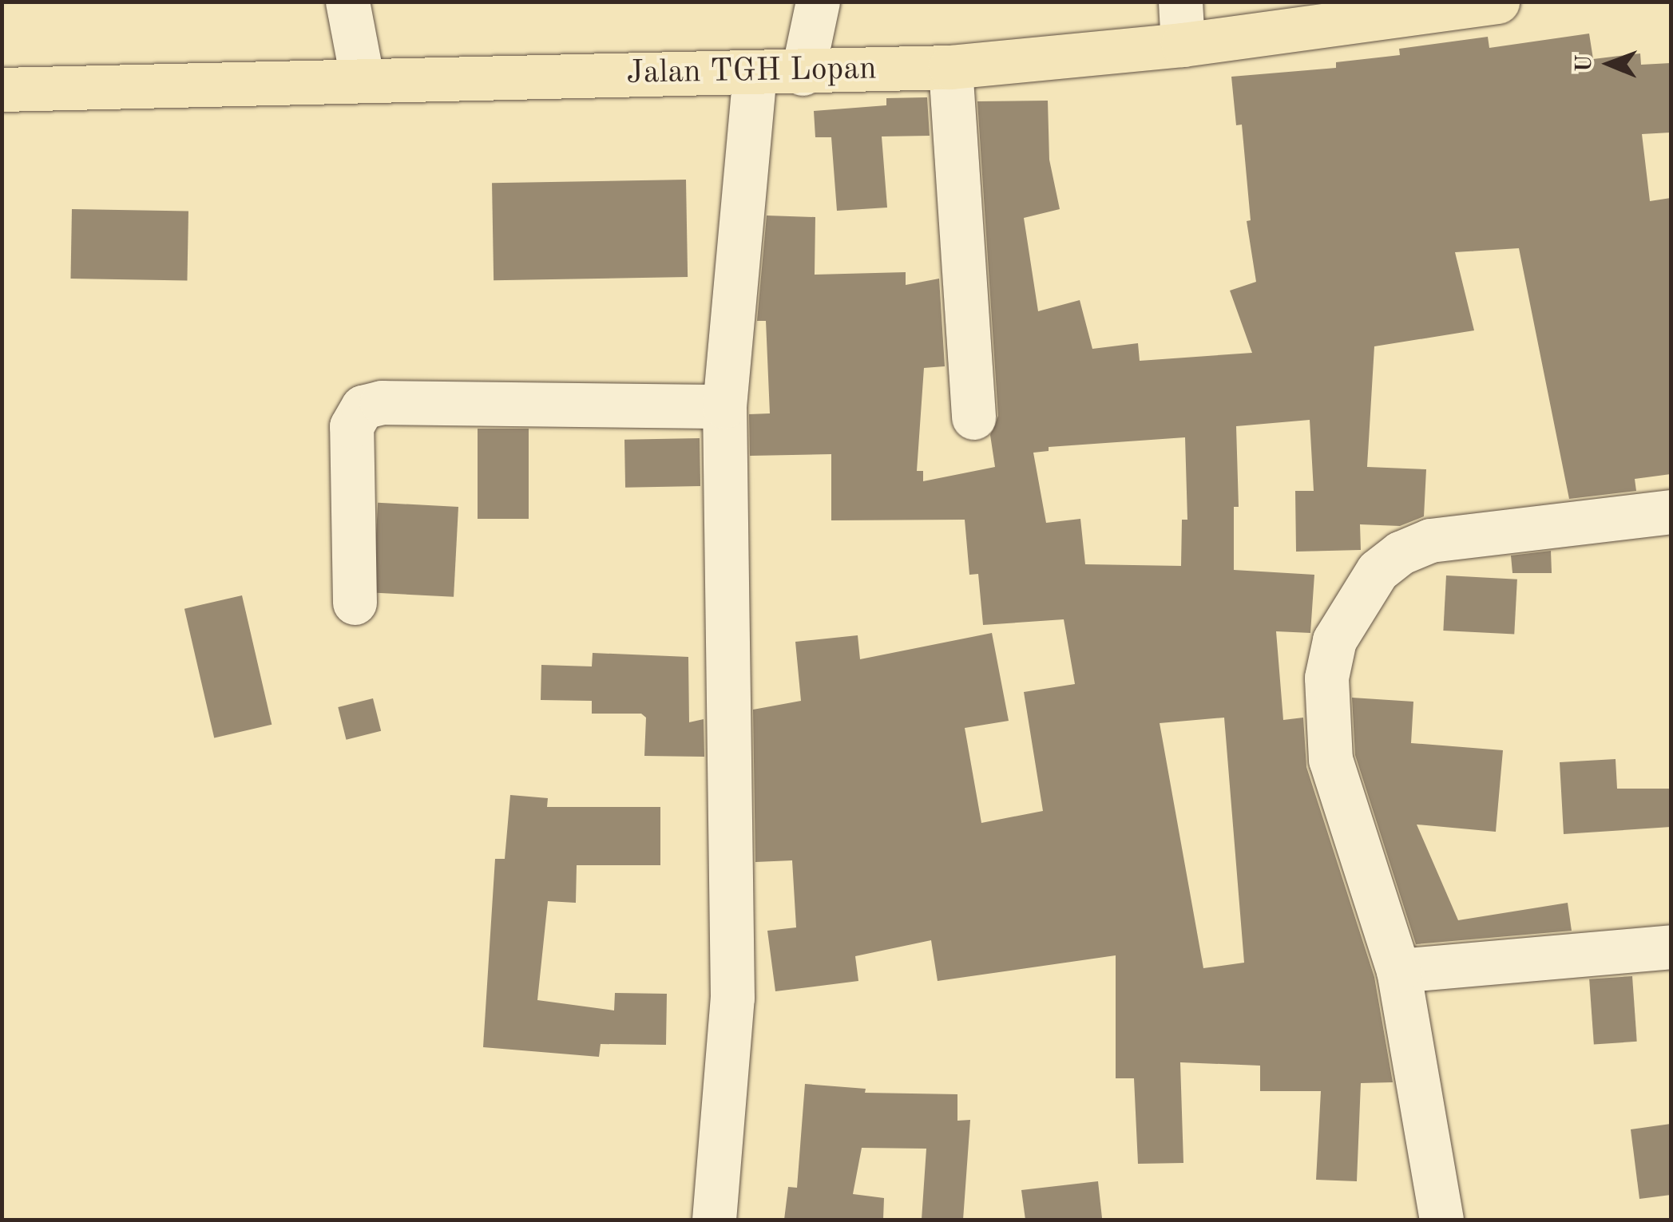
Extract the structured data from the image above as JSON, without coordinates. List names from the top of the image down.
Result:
{
  "streets": {
    "highway": ["Jalan TGH Lopan"]
  },
  "north": "left"
}
